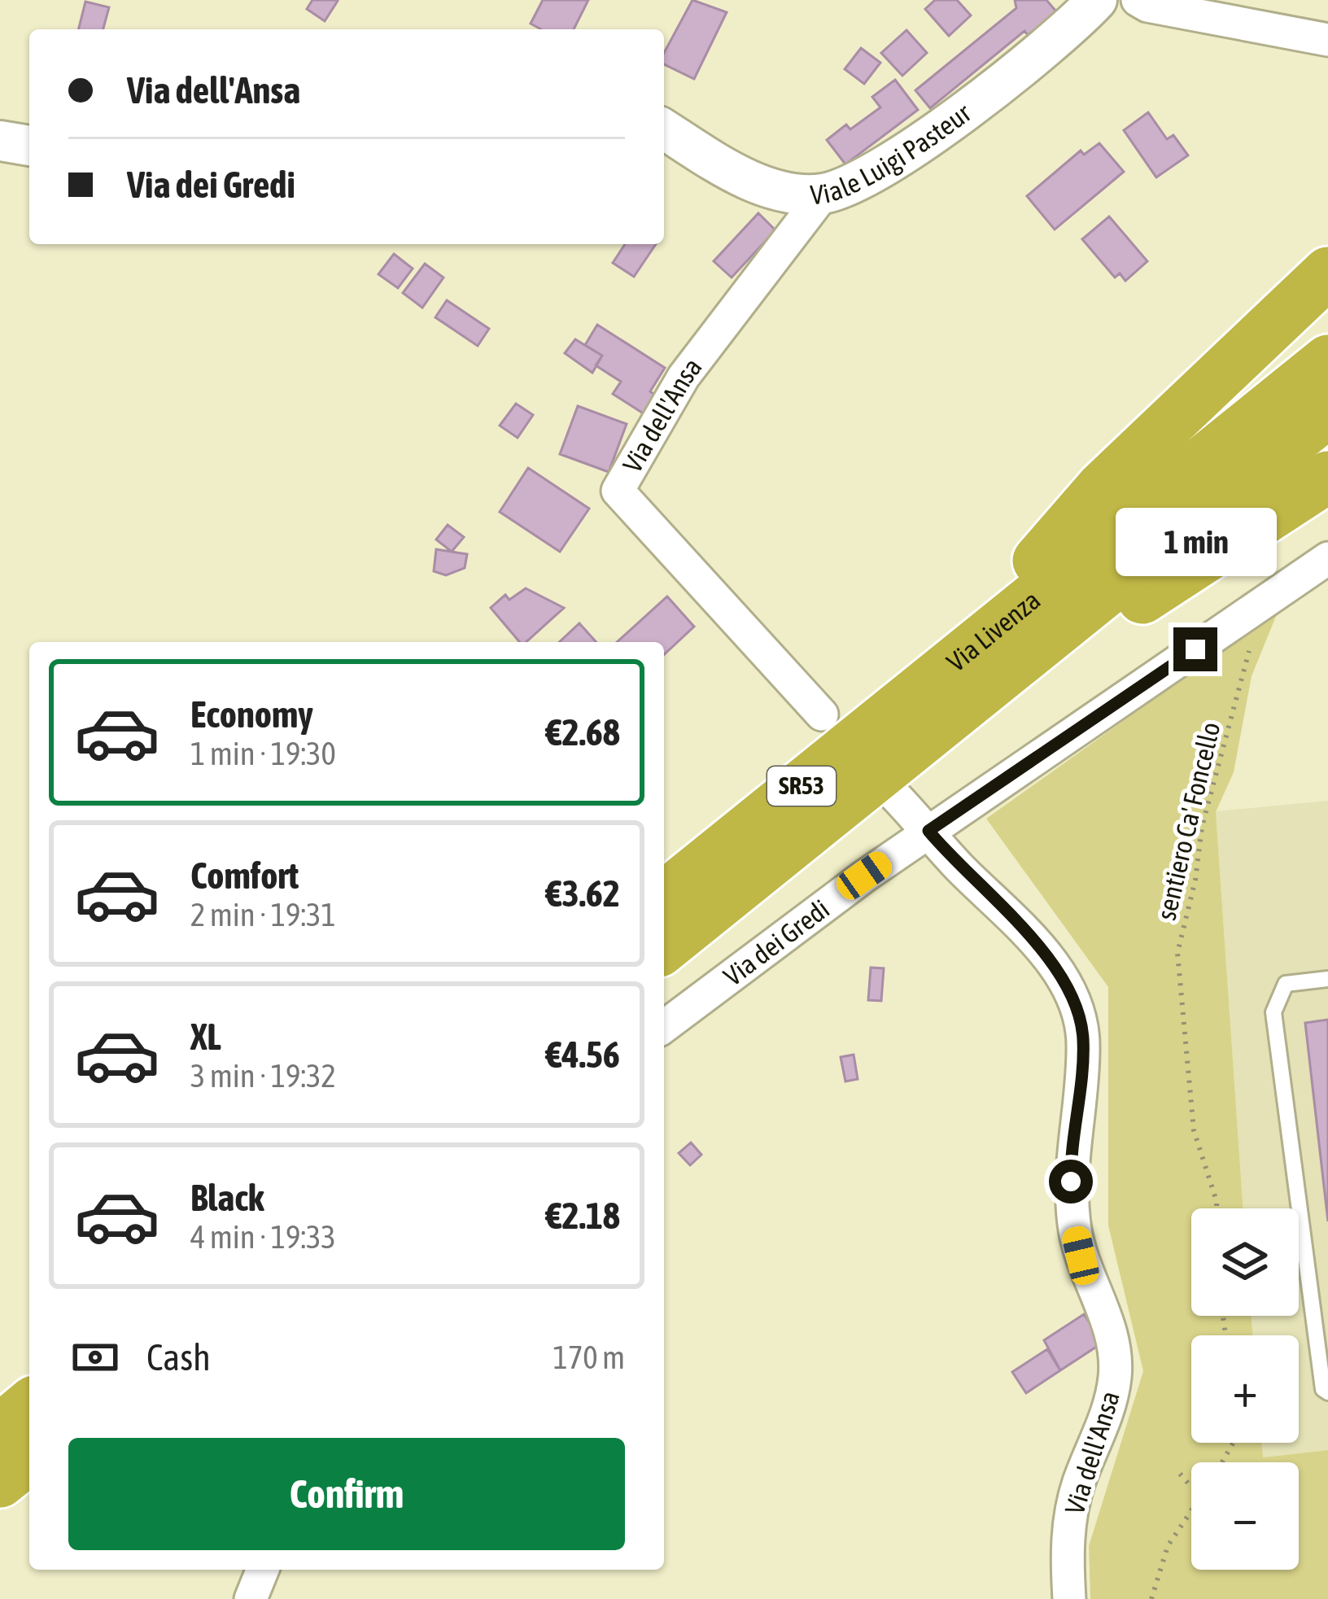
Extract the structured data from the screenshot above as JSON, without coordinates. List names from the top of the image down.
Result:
{
  "streets": {
    "highway": ["Via Livenza", "SR53"],
    "street": ["Viale Luigi Pasteur", "Via dell'Ansa", "Via dei Gredi"],
    "path": ["sentiero Ca' Foncello"]
  },
  "crossings": [
    ["Viale Luigi Pasteur", "Via dell'Ansa"],
    ["Via dell'Ansa", "Via dei Gredi"],
    ["sentiero Ca' Foncello", "Via dei Gredi"]
  ],
  "page": {
    "banner": ["Via dell'Ansa", "Via dei Gredi"],
    "bubble": "1 min",
    "list": [
      {
        "name": "Economy",
        "note": "1 min · 19:30",
        "value": "€2.68"
      },
      {
        "name": "Comfort",
        "note": "2 min · 19:31",
        "value": "€3.62"
      },
      {
        "name": "XL",
        "note": "3 min · 19:32",
        "value": "€4.56"
      },
      {
        "name": "Black",
        "note": "4 min · 19:33",
        "value": "€2.18"
      }
    ],
    "map_buttons": ["+", "−"],
    "pay": ["Cash", "170 m"],
    "buttons": "Confirm"
  }
}
